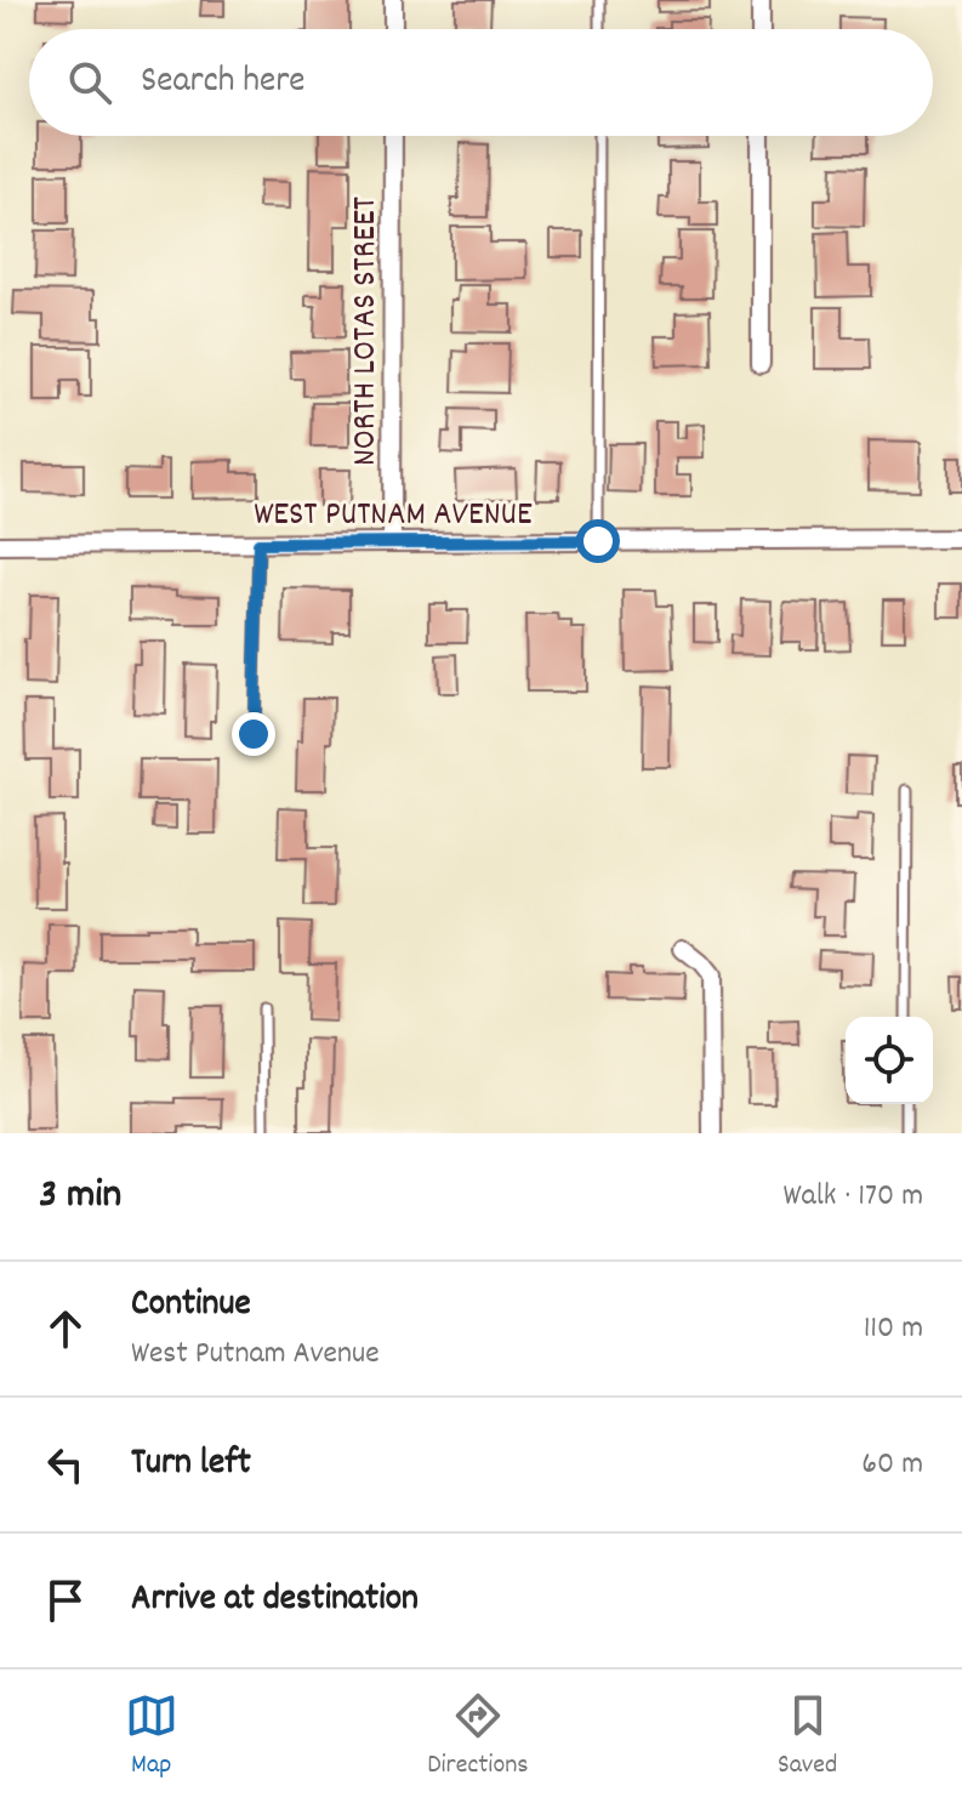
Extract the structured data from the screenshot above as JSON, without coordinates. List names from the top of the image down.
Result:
{
  "streets": {
    "street": ["NORTH LOTAS STREET", "WEST PUTNAM AVENUE"]
  },
  "crossings": [
    ["NORTH LOTAS STREET", "WEST PUTNAM AVENUE"]
  ],
  "page": {
    "search": "Search here",
    "heading": ["3 min", "Walk · 170 m"],
    "list": [
      ["Continue", "West Putnam Avenue", "110 m"],
      ["Turn left", "60 m"],
      "Arrive at destination"
    ],
    "nav": ["Map", "Directions", "Saved"]
  }
}
